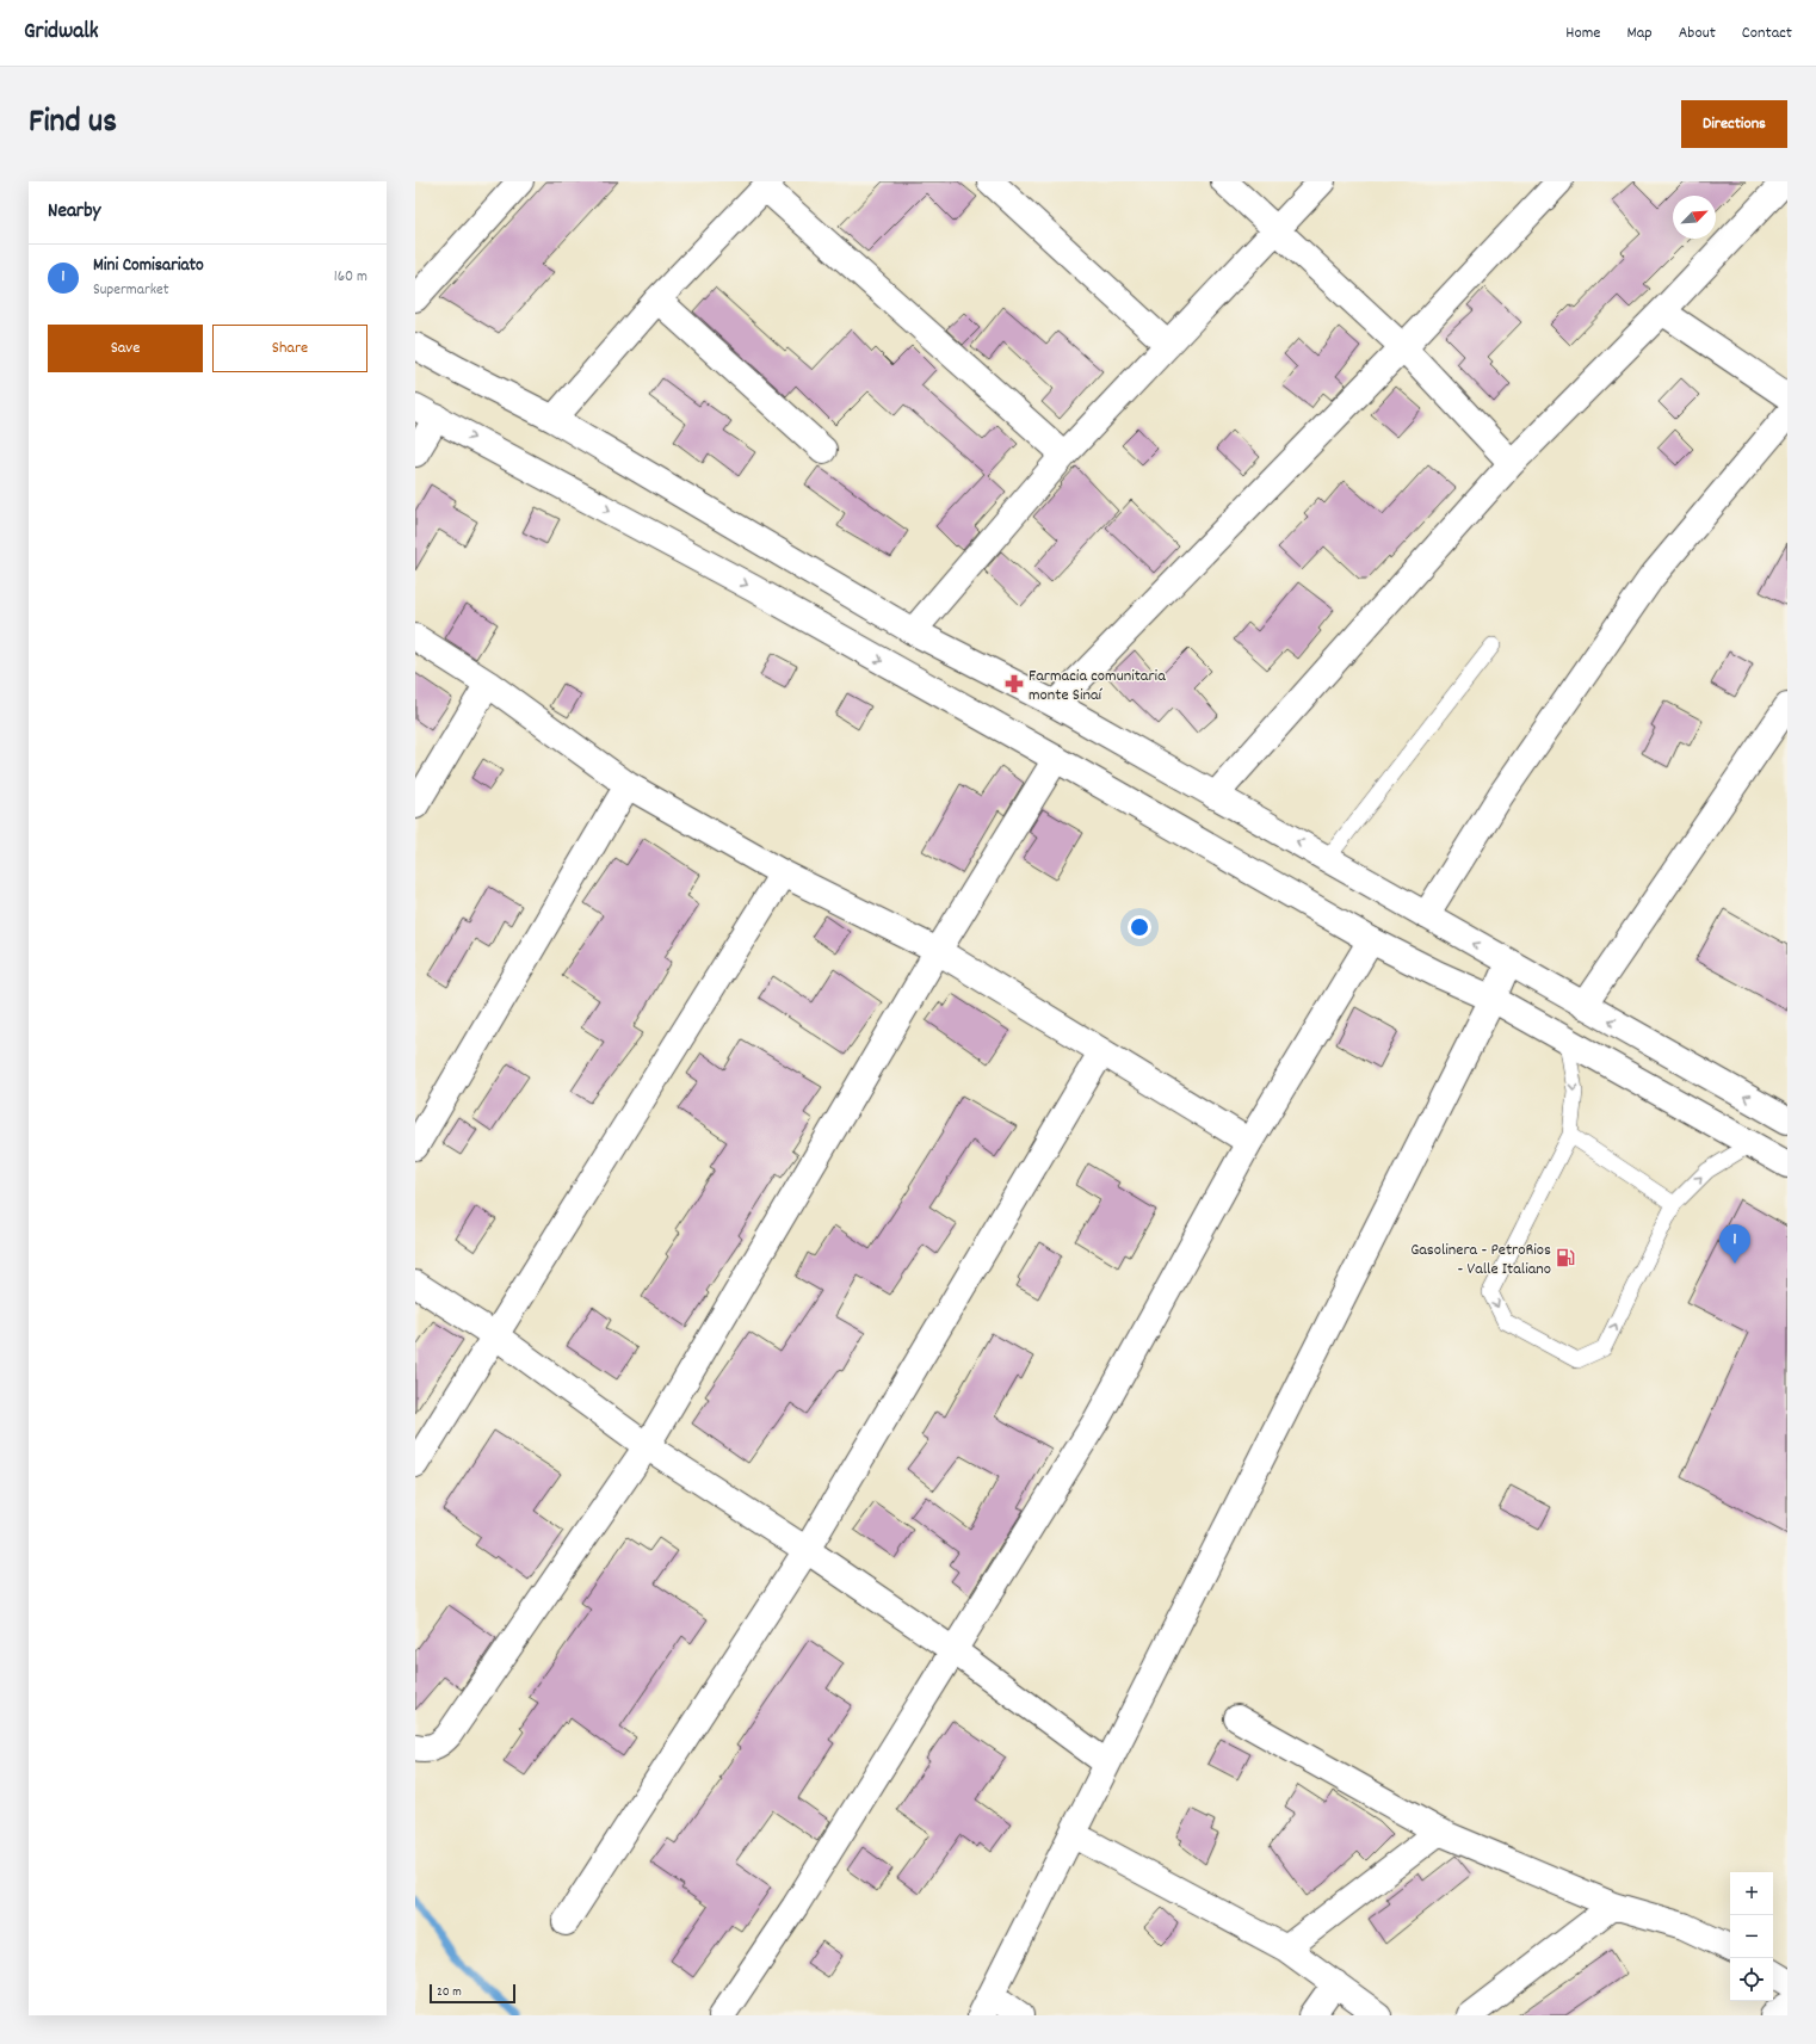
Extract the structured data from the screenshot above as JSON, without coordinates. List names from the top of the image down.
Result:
{
  "places": {
    "pharmacy": ["Farmacia comunitaria monte Sinaí"],
    "fuel station": ["Gasolinera - PetroRios - Valle Italiano"]
  },
  "scale_bar": "20 m",
  "north": "top right",
  "page": {
    "header": "Gridwalk",
    "nav": [
      "Home",
      "Map",
      "About",
      "Contact"
    ],
    "title": "Find us",
    "buttons": [
      "Directions",
      ["Save", "Share"]
    ],
    "heading": "Nearby",
    "list": [
      {
        "mark": "1",
        "name": "Mini Comisariato",
        "note": "Supermarket",
        "value": "160 m"
      }
    ],
    "pins": "1",
    "map_buttons": ["+", "−"],
    "scale": "20 m"
  }
}
